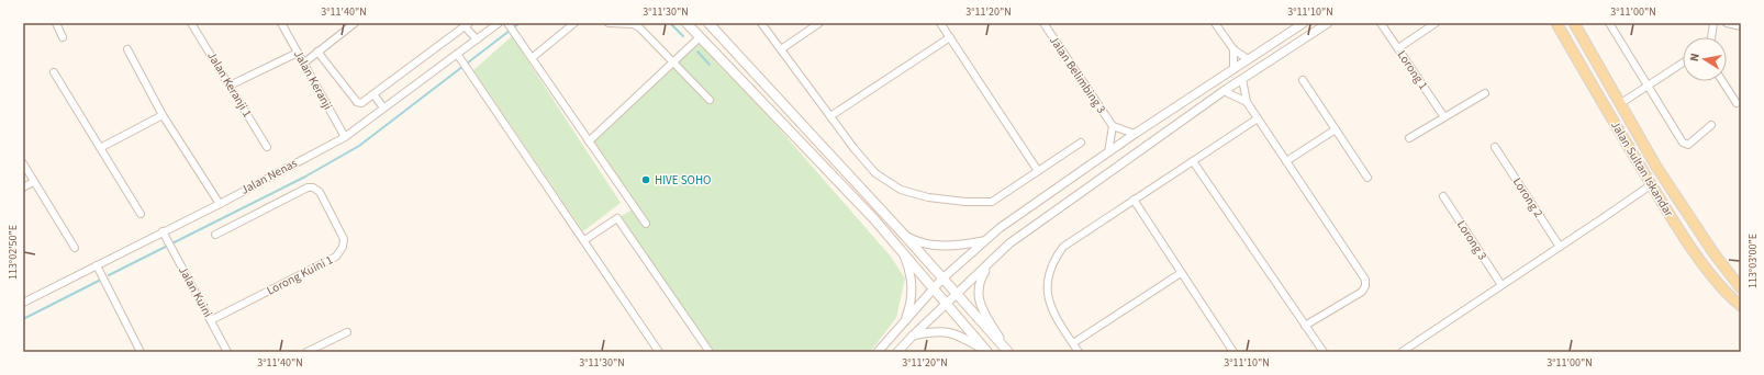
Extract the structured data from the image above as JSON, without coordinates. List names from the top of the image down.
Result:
{
  "streets": {
    "main road": ["Jalan Sultan Iskandar"],
    "street": [
      "Lorong 1",
      "Jalan Belimbing 3",
      "Jalan Keranji",
      "Jalan Keranji 1",
      "Jalan Nenas",
      "Lorong 2",
      "Lorong 3",
      "Lorong Kuini 1",
      "Jalan Kuini"
    ]
  },
  "crossings": [
    ["Jalan Keranji", "Jalan Nenas"],
    ["Jalan Nenas", "Jalan Kuini"],
    ["Lorong Kuini 1", "Jalan Kuini"]
  ],
  "places": ["HIVE SOHO"],
  "north": "left",
  "coordinates": [
    "3°11'40\"N",
    "3°11'30\"N",
    "3°11'20\"N",
    "3°11'10\"N",
    "3°11'00\"N",
    "113°02'50\"E",
    "113°03'00\"E"
  ]
}
